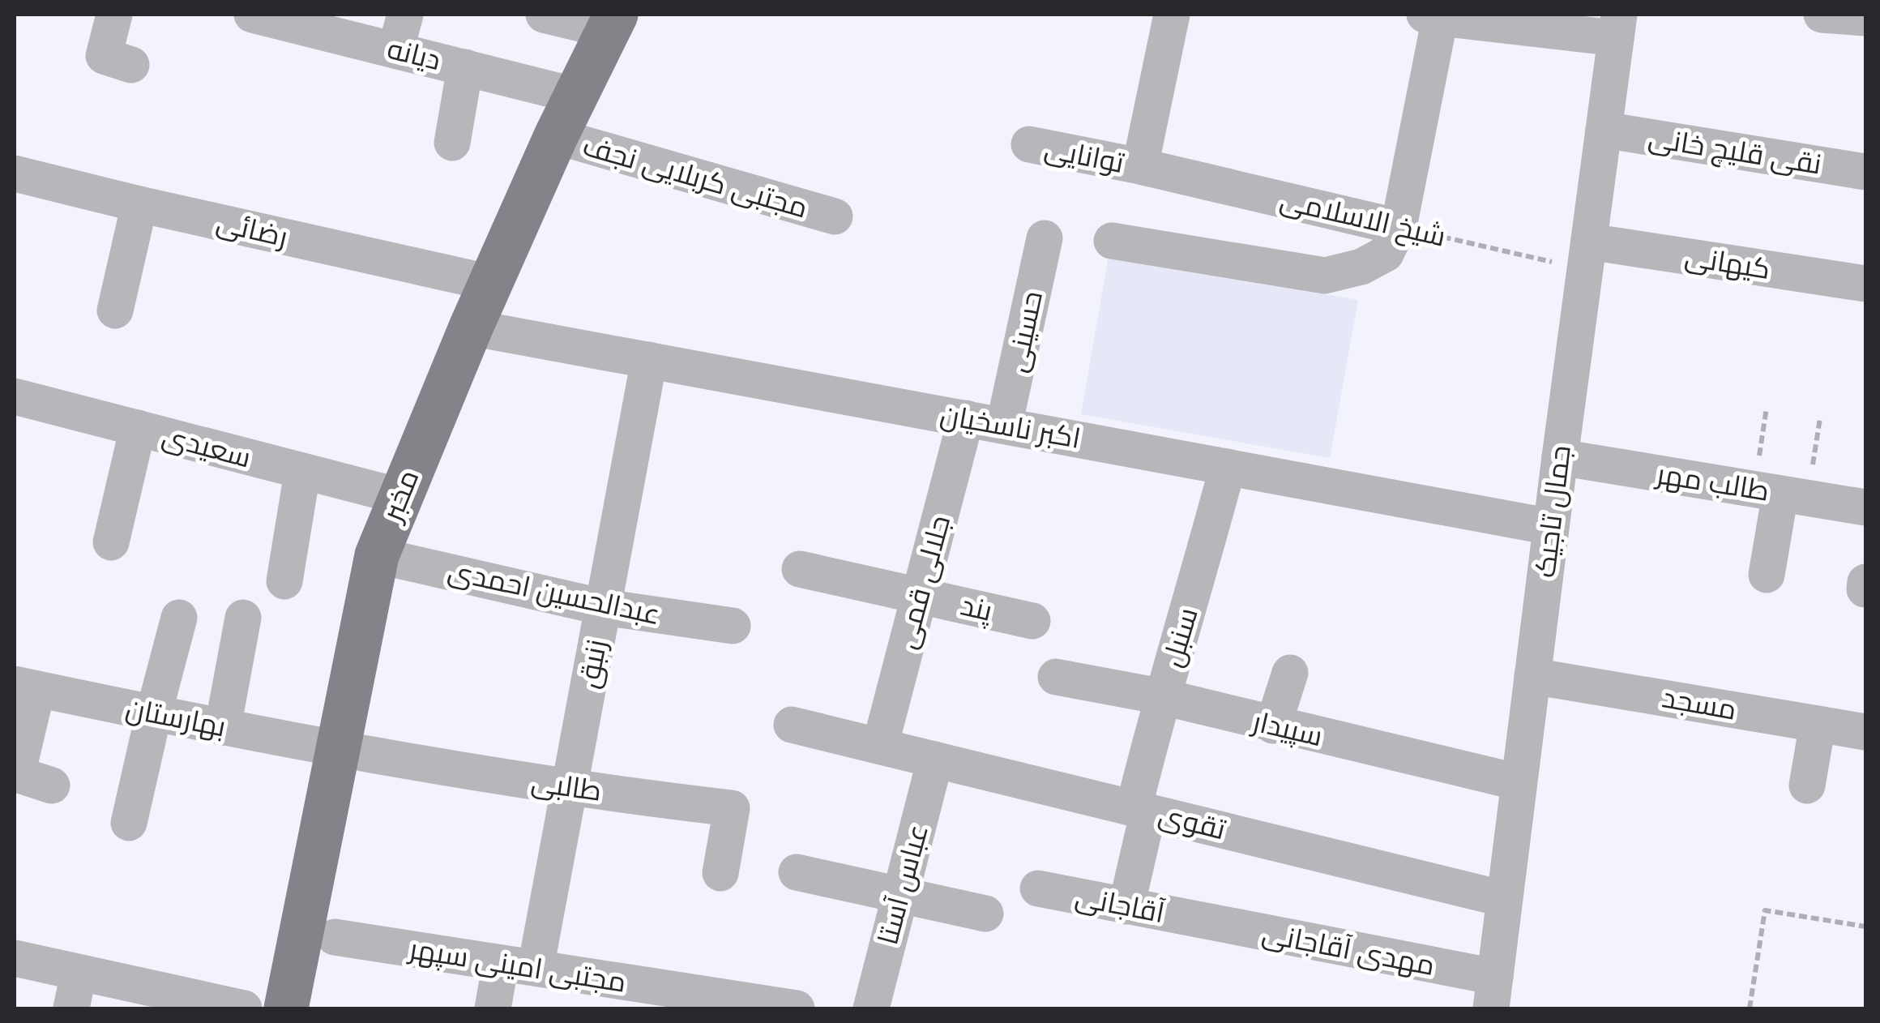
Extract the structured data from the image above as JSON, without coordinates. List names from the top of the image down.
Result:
{
  "streets": {
    "main road": ["مخبر"],
    "street": [
      "دیانه",
      "نقی قلیچ خانی",
      "توانایی",
      "مجتبی کربلایی نجف",
      "شیخ الاسلامی",
      "رضائی",
      "کیهانی",
      "حسینی",
      "اکبر ناسخیان",
      "سعیدی",
      "طالب مهر",
      "جمال تاجیک",
      "جلالی قمی",
      "عبدالحسین احمدی",
      "پند",
      "سنبل",
      "زنبق",
      "مسجد",
      "بهارستان",
      "سپیدار",
      "طالبی",
      "تقوی",
      "عباس آستا",
      "آقاجانی",
      "مهدی آقاجانی",
      "مجتبی امینی سپهر"
    ]
  },
  "crossings": [
    ["دیانه", "مخبر"],
    ["نقی قلیچ خانی", "جمال تاجیک"],
    ["توانایی", "شیخ الاسلامی"],
    ["مجتبی کربلایی نجف", "مخبر"],
    ["شیخ الاسلامی", "کیهانی"],
    ["شیخ الاسلامی", "جمال تاجیک"],
    ["رضائی", "مخبر"],
    ["کیهانی", "جمال تاجیک"],
    ["حسینی", "اکبر ناسخیان"],
    ["اکبر ناسخیان", "مخبر"],
    ["اکبر ناسخیان", "جمال تاجیک"],
    ["اکبر ناسخیان", "جلالی قمی"],
    ["اکبر ناسخیان", "سنبل"],
    ["اکبر ناسخیان", "زنبق"],
    ["سعیدی", "مخبر"],
    ["طالب مهر", "جمال تاجیک"],
    ["مخبر", "عبدالحسین احمدی"],
    ["مخبر", "بهارستان"],
    ["مخبر", "طالبی"],
    ["جمال تاجیک", "مسجد"],
    ["جمال تاجیک", "سپیدار"],
    ["جمال تاجیک", "تقوی"],
    ["جمال تاجیک", "مهدی آقاجانی"],
    ["جلالی قمی", "پند"],
    ["جلالی قمی", "تقوی"],
    ["عبدالحسین احمدی", "زنبق"],
    ["سنبل", "سپیدار"],
    ["سنبل", "تقوی"],
    ["سنبل", "آقاجانی"],
    ["زنبق", "طالبی"],
    ["زنبق", "مجتبی امینی سپهر"],
    ["بهارستان", "طالبی"],
    ["تقوی", "عباس آستا"],
    ["آقاجانی", "مهدی آقاجانی"]
  ]
}
